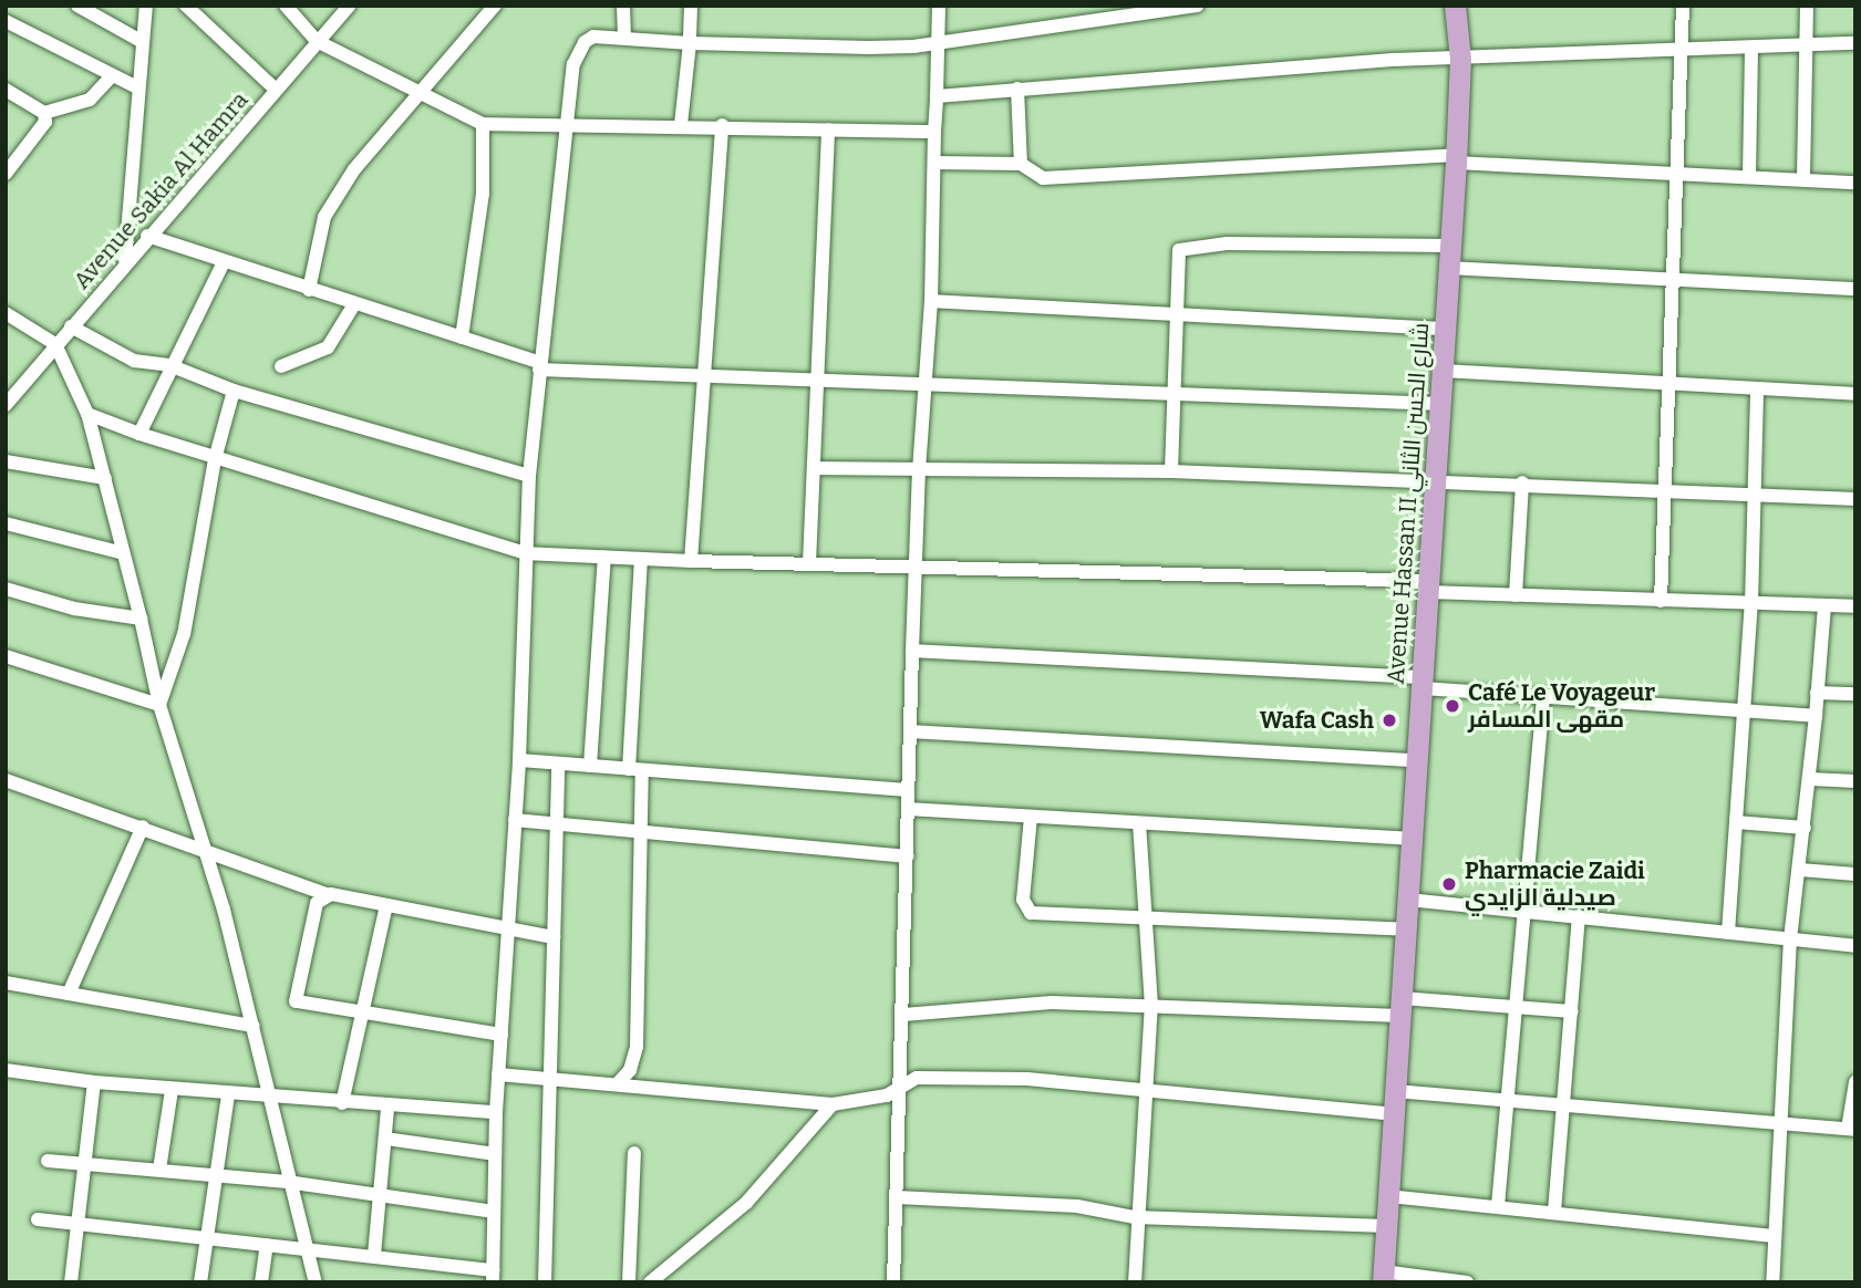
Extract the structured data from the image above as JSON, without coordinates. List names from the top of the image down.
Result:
{
  "streets": {
    "main road": ["Avenue Hassan II شارع الحسن الثاني"],
    "street": ["Avenue Sakia Al Hamra"]
  },
  "places": ["Café Le Voyageur مقهى المسافر", "Wafa Cash", "Pharmacie Zaidi صيدلية الزايدي"]
}
